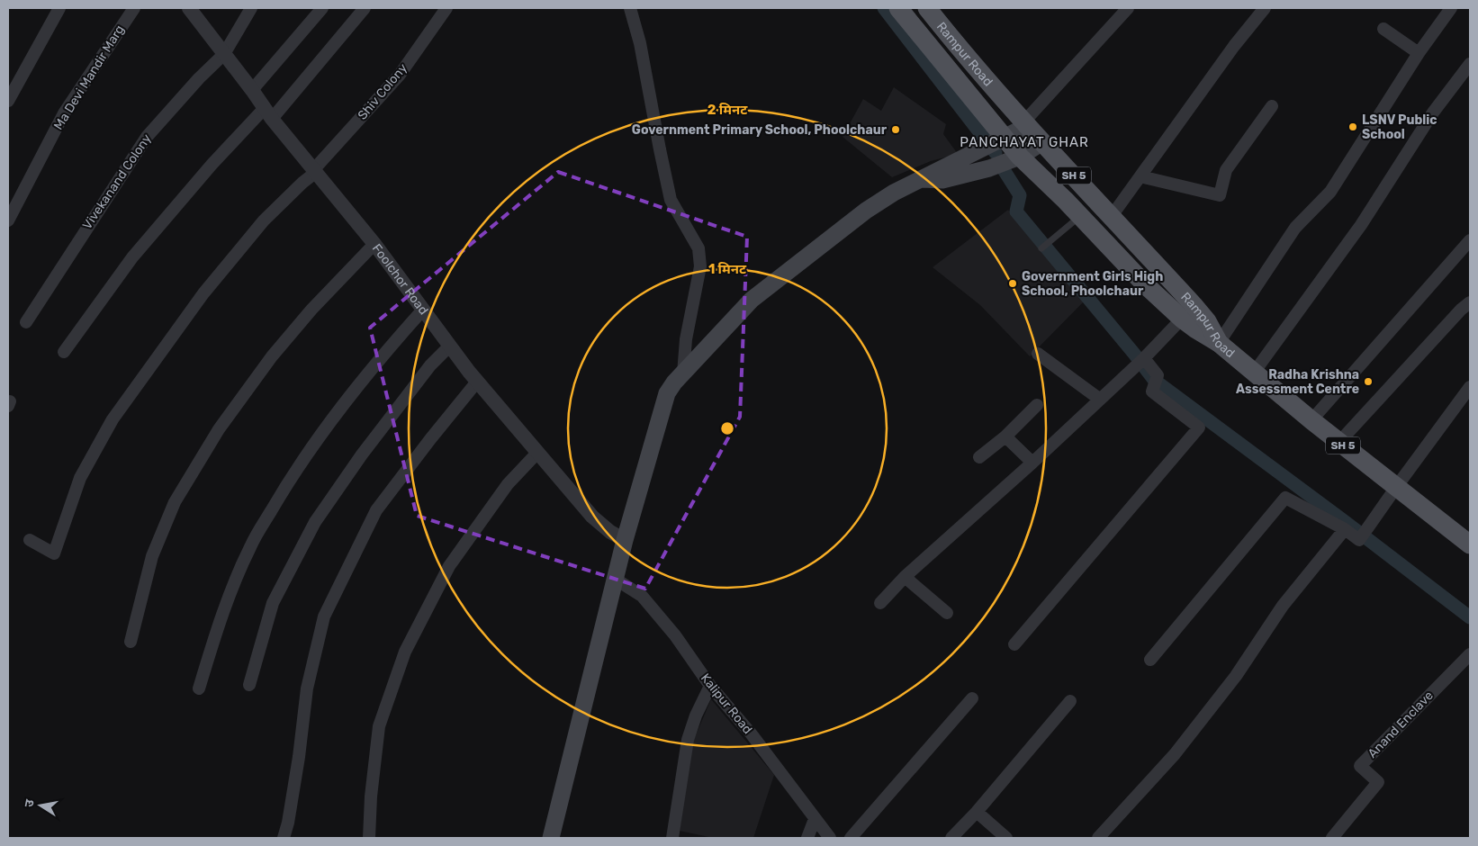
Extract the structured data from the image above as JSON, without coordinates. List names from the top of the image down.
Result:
{
  "streets": {
    "main road": ["Rampur Road", "SH 5"],
    "street": [
      "Ma Devi Mandir Marg",
      "Shiv Colony",
      "Vivekanand Colony",
      "Foolchor Road",
      "Kalipur Road",
      "Anand Enclave"
    ]
  },
  "crossings": [
    ["Shiv Colony", "Foolchor Road"],
    ["Vivekanand Colony", "Foolchor Road"]
  ],
  "districts": ["PANCHAYAT GHAR"],
  "places": [
    "LSNV Public School",
    "Government Primary School, Phoolchaur",
    "Government Girls High School, Phoolchaur",
    "Radha Krishna Assessment Centre"
  ],
  "north": "left",
  "rings": ["2 मिनट", "1 मिनट"]
}
